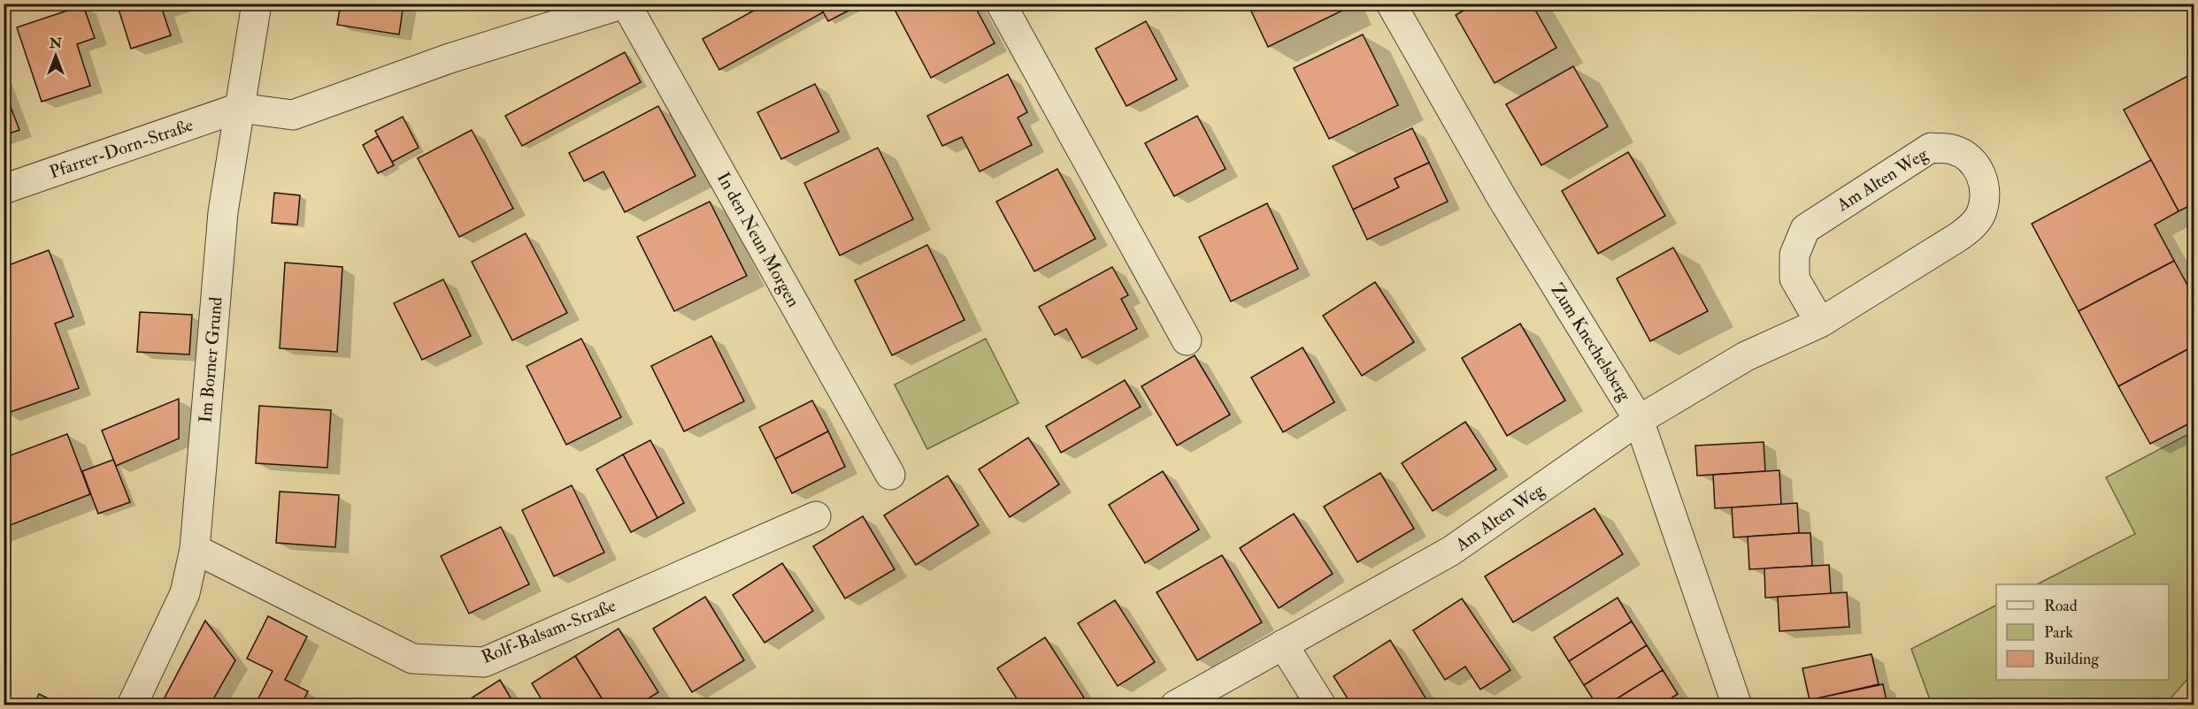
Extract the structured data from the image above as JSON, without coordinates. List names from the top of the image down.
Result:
{
  "streets": {
    "street": [
      "Pfarrer-Dorn-Straße",
      "Am Alten Weg",
      "In den Neun Morgen",
      "Zum Knechelsberg",
      "Im Borner Grund",
      "Rolf-Balsam-Straße"
    ]
  },
  "crossings": [
    ["Pfarrer-Dorn-Straße", "In den Neun Morgen"],
    ["Pfarrer-Dorn-Straße", "Im Borner Grund"],
    ["Am Alten Weg", "Zum Knechelsberg"],
    ["In den Neun Morgen", "Im Borner Grund"],
    ["Im Borner Grund", "Rolf-Balsam-Straße"]
  ],
  "legend": ["Road", "Park", "Building"],
  "north": "top"
}
